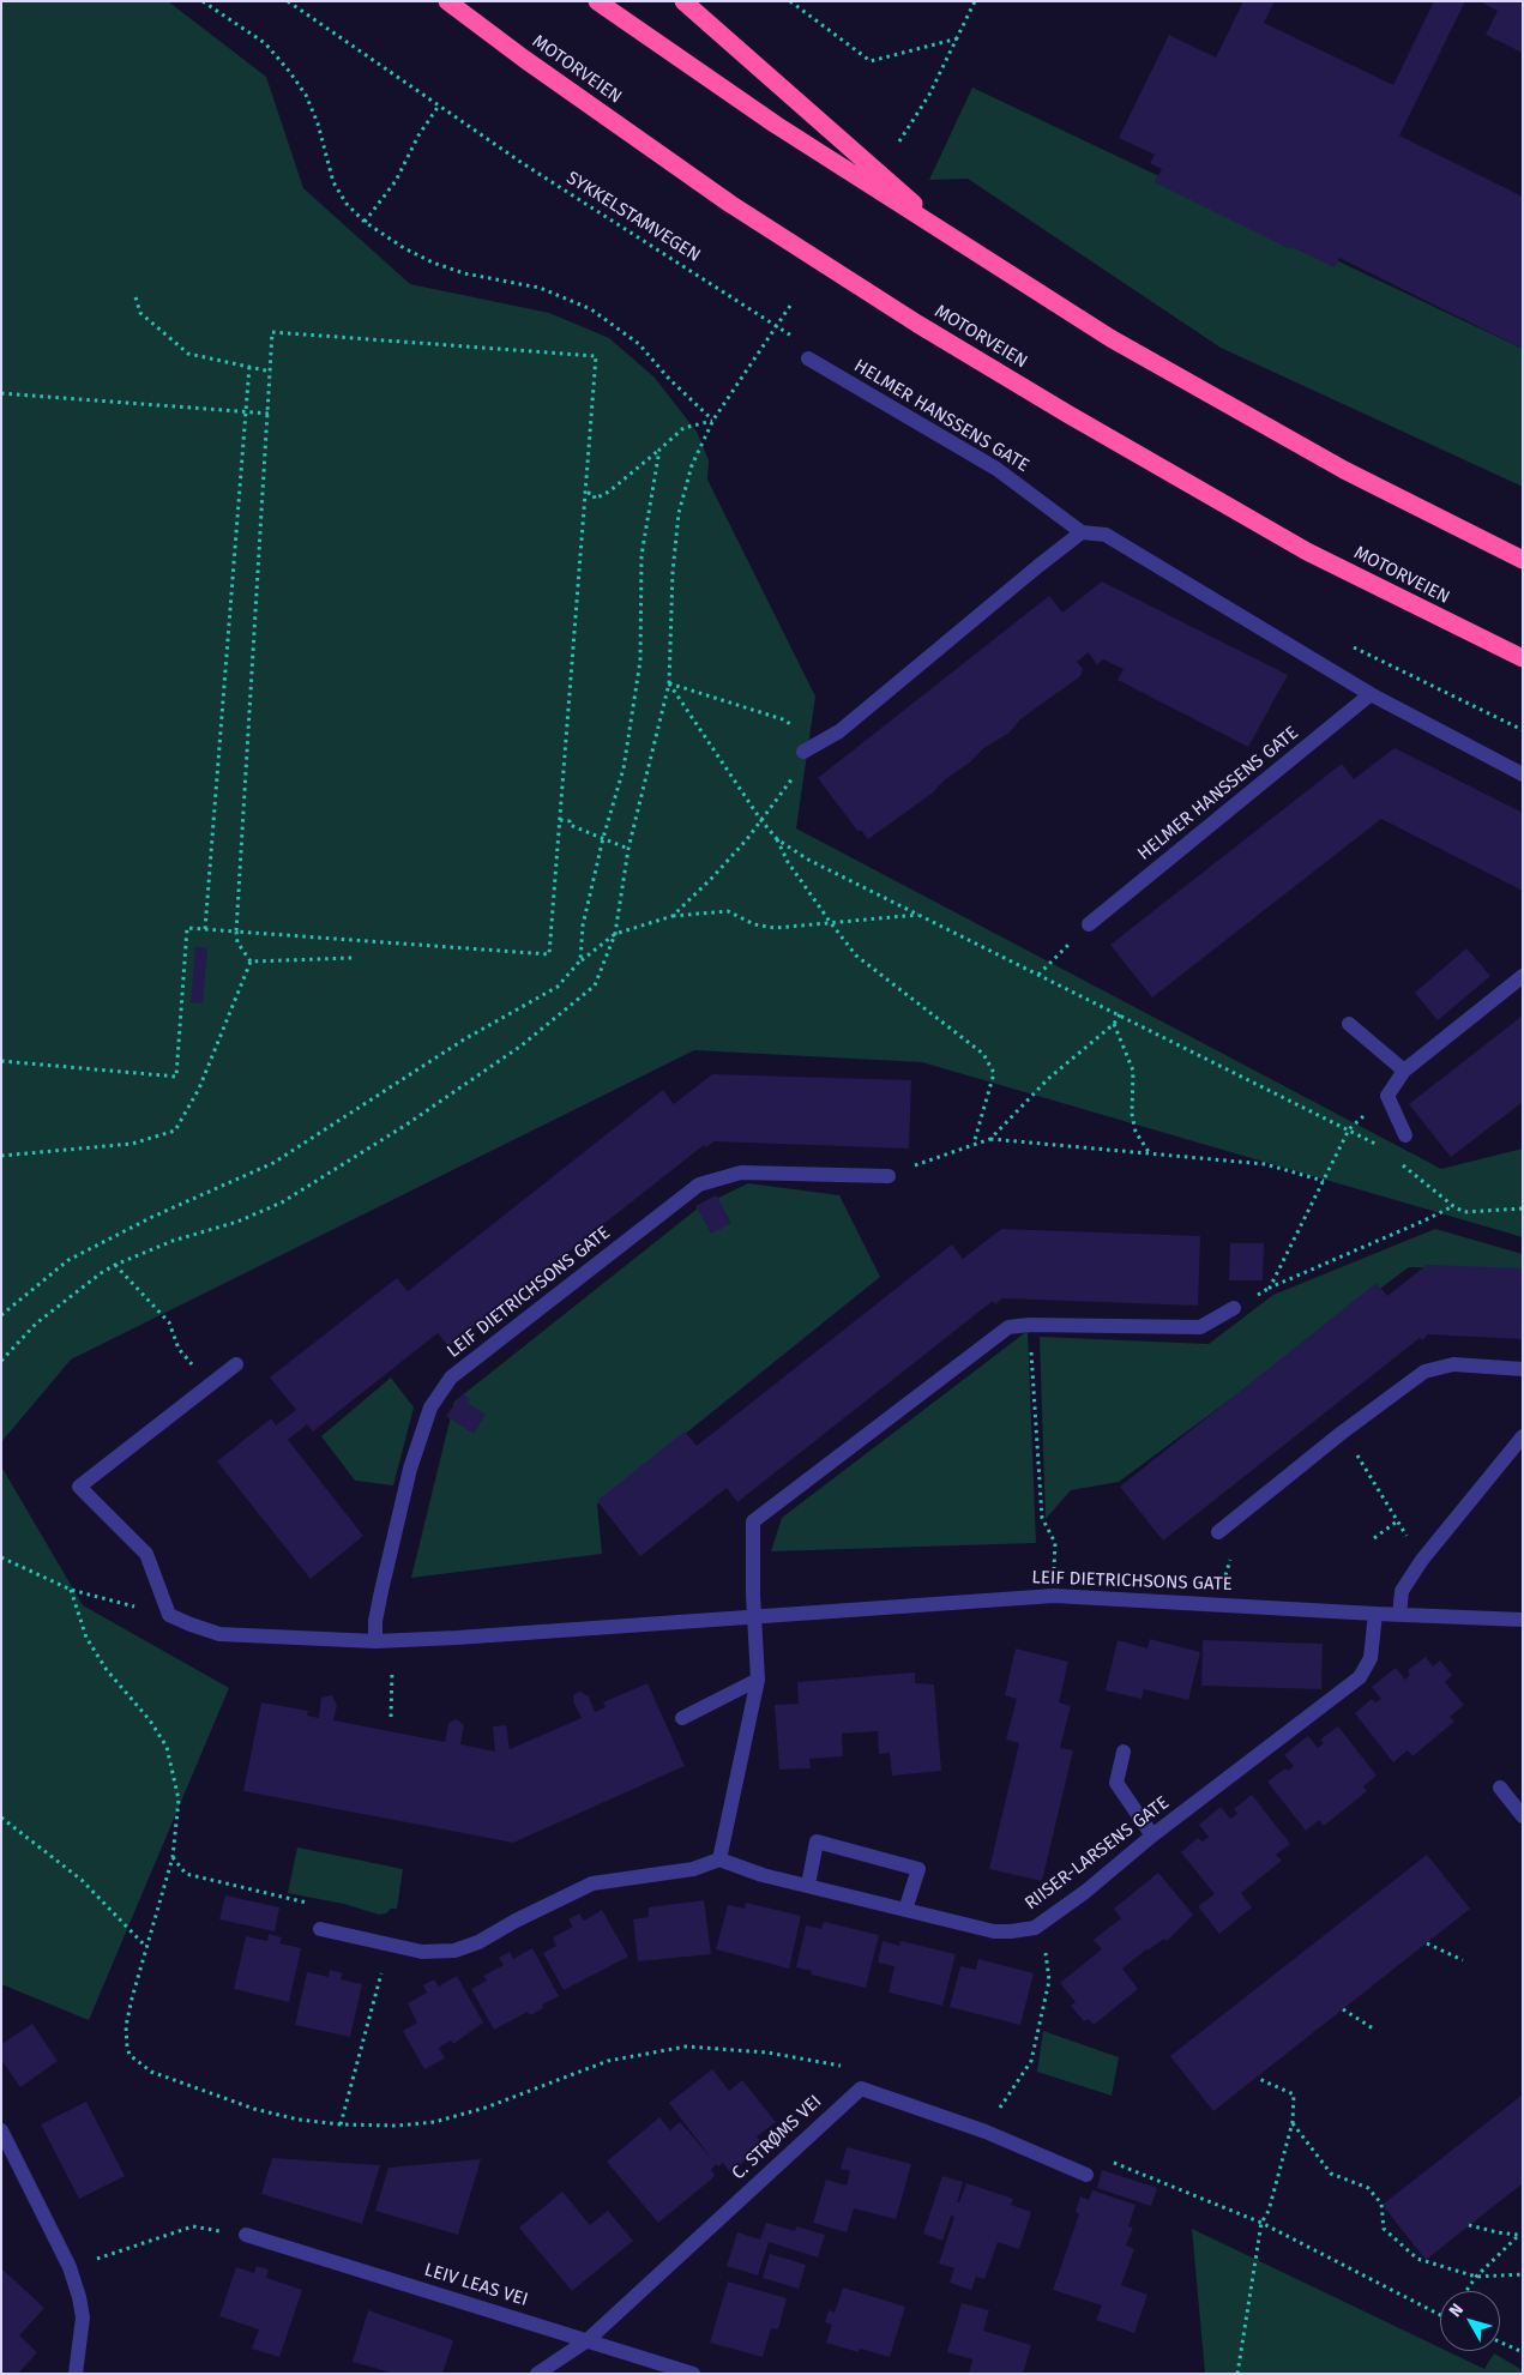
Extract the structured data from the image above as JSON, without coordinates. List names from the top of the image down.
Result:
{
  "streets": {
    "highway": ["MOTORVEIEN"],
    "street": [
      "HELMER HANSSENS GATE",
      "LEIF DIETRICHSONS GATE",
      "RIISER-LARSENS GATE",
      "C. STRØMS VEI",
      "LEIV LEAS VEI"
    ],
    "path": ["SYKKELSTAMVEGEN"]
  },
  "crossings": [
    ["LEIF DIETRICHSONS GATE", "RIISER-LARSENS GATE"],
    ["C. STRØMS VEI", "LEIV LEAS VEI"]
  ],
  "north": "top left"
}
